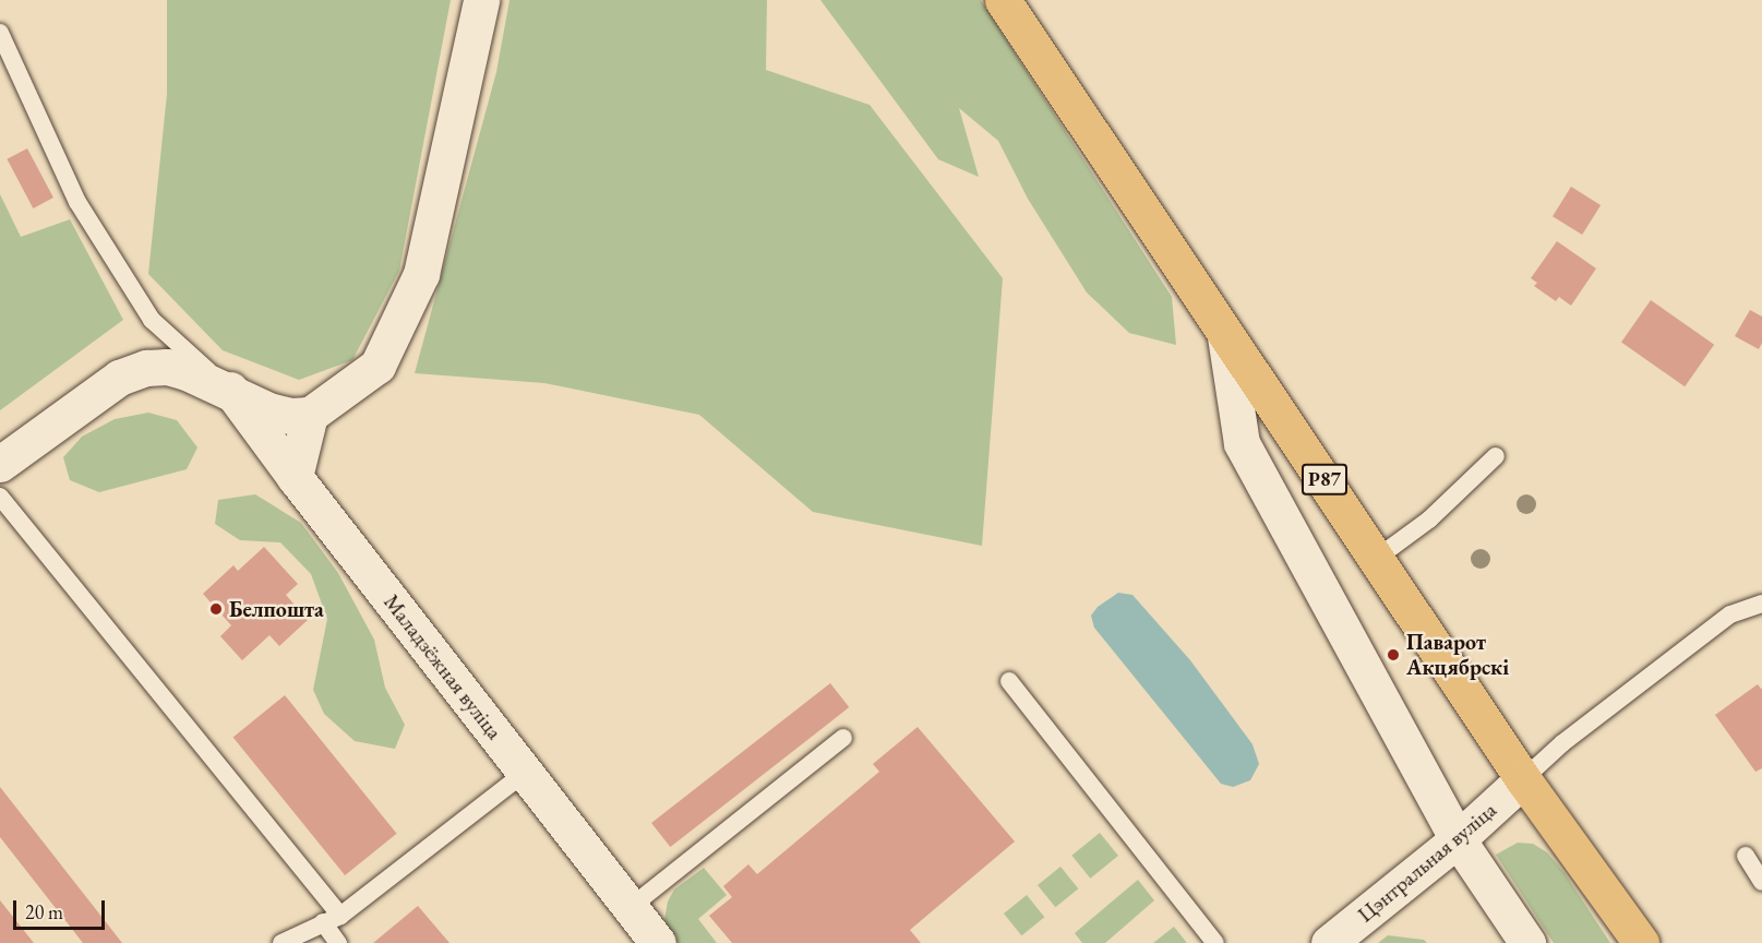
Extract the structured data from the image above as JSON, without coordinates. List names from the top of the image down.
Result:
{
  "streets": {
    "main road": ["Р87"],
    "street": ["Маладзёжная вуліца", "Цэнтральная вуліца"]
  },
  "crossings": [
    ["Р87", "Цэнтральная вуліца"]
  ],
  "places": ["Белпошта", "Паварот Акцябрскі"],
  "scale_bar": "20 m"
}
